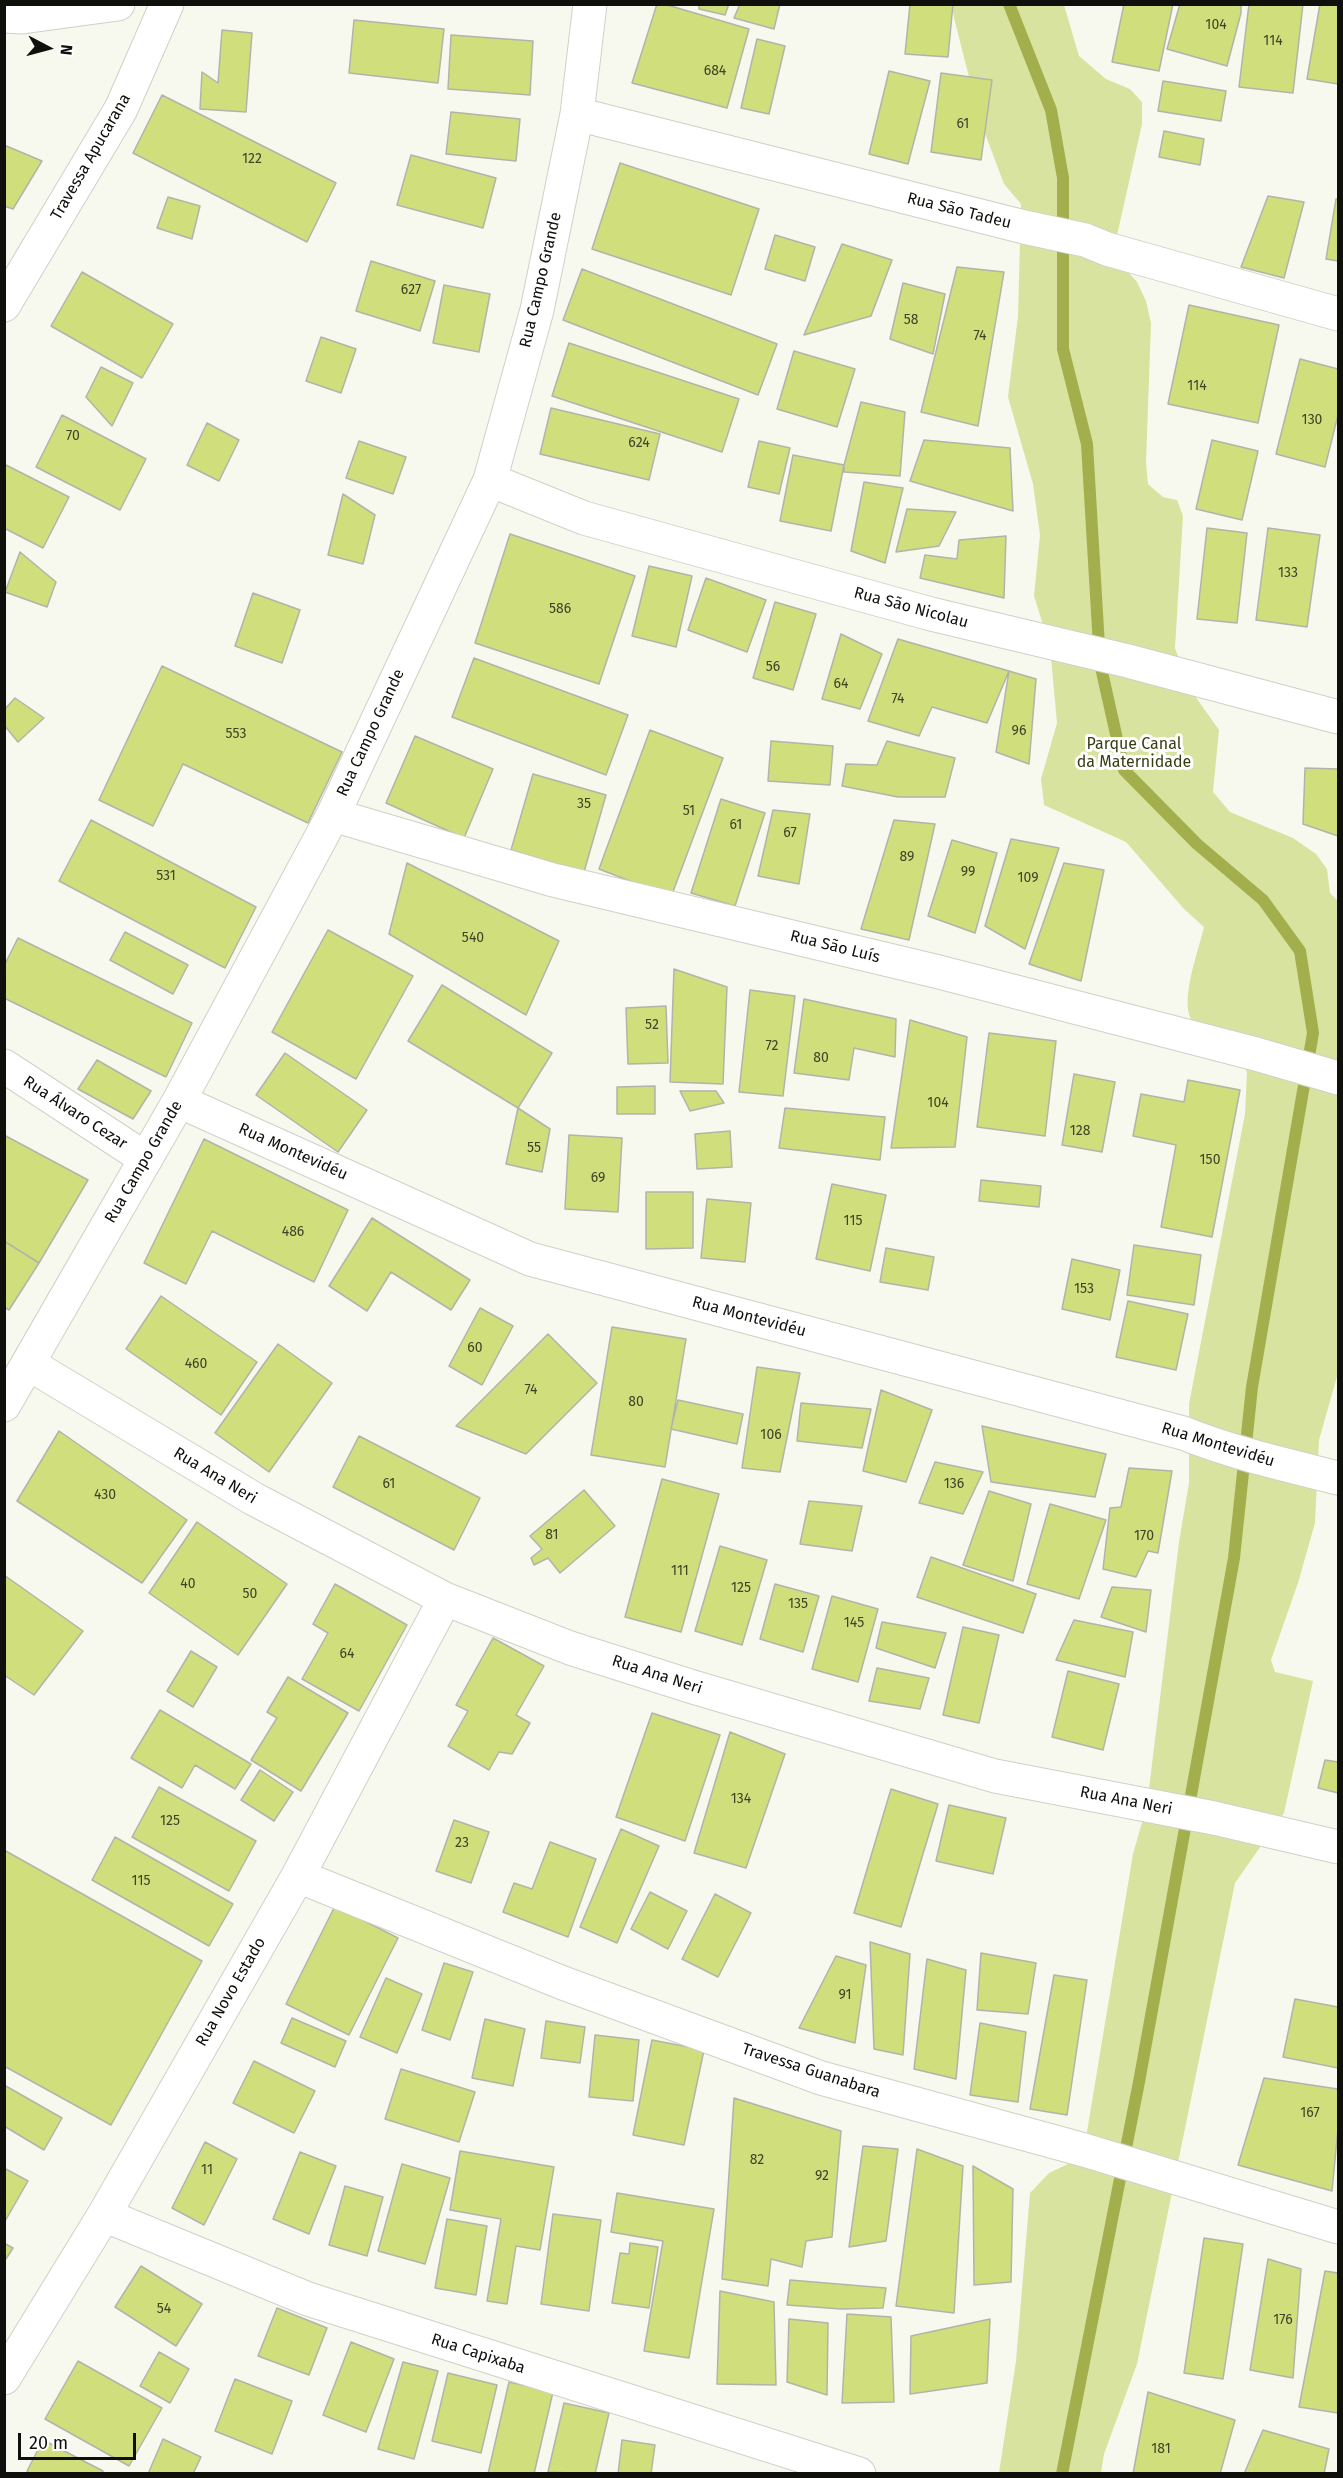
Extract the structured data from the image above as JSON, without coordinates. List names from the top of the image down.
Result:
{
  "streets": {
    "street": [
      "Travessa Apucarana",
      "Rua São Tadeu",
      "Rua Campo Grande",
      "Rua São Nicolau",
      "Rua São Luís",
      "Rua Álvaro Cezar",
      "Rua Montevidéu",
      "Rua Ana Neri",
      "Rua Novo Estado",
      "Travessa Guanabara",
      "Rua Capixaba"
    ]
  },
  "crossings": [
    ["Rua São Tadeu", "Rua Campo Grande"],
    ["Rua Campo Grande", "Rua São Nicolau"],
    ["Rua Campo Grande", "Rua São Luís"],
    ["Rua Campo Grande", "Rua Álvaro Cezar"],
    ["Rua Campo Grande", "Rua Montevidéu"],
    ["Rua Campo Grande", "Rua Ana Neri"],
    ["Rua Ana Neri", "Rua Novo Estado"],
    ["Rua Novo Estado", "Travessa Guanabara"],
    ["Rua Novo Estado", "Rua Capixaba"]
  ],
  "parks": ["Parque Canal da Maternidade"],
  "house_numbers": [
    "104",
    "114",
    "684",
    "61",
    "122",
    "627",
    "58",
    "74",
    "114",
    "130",
    "70",
    "624",
    "133",
    "586",
    "56",
    "64",
    "74",
    "96",
    "553",
    "35",
    "51",
    "61",
    "67",
    "89",
    "99",
    "531",
    "109",
    "540",
    "52",
    "72",
    "80",
    "104",
    "128",
    "55",
    "150",
    "69",
    "115",
    "486",
    "153",
    "60",
    "460",
    "74",
    "80",
    "106",
    "61",
    "136",
    "430",
    "81",
    "170",
    "111",
    "40",
    "125",
    "50",
    "135",
    "145",
    "64",
    "134",
    "125",
    "23",
    "115",
    "91",
    "167",
    "82",
    "11",
    "92",
    "54",
    "176",
    "181"
  ],
  "scale_bar": "20 m",
  "north": "right"
}
